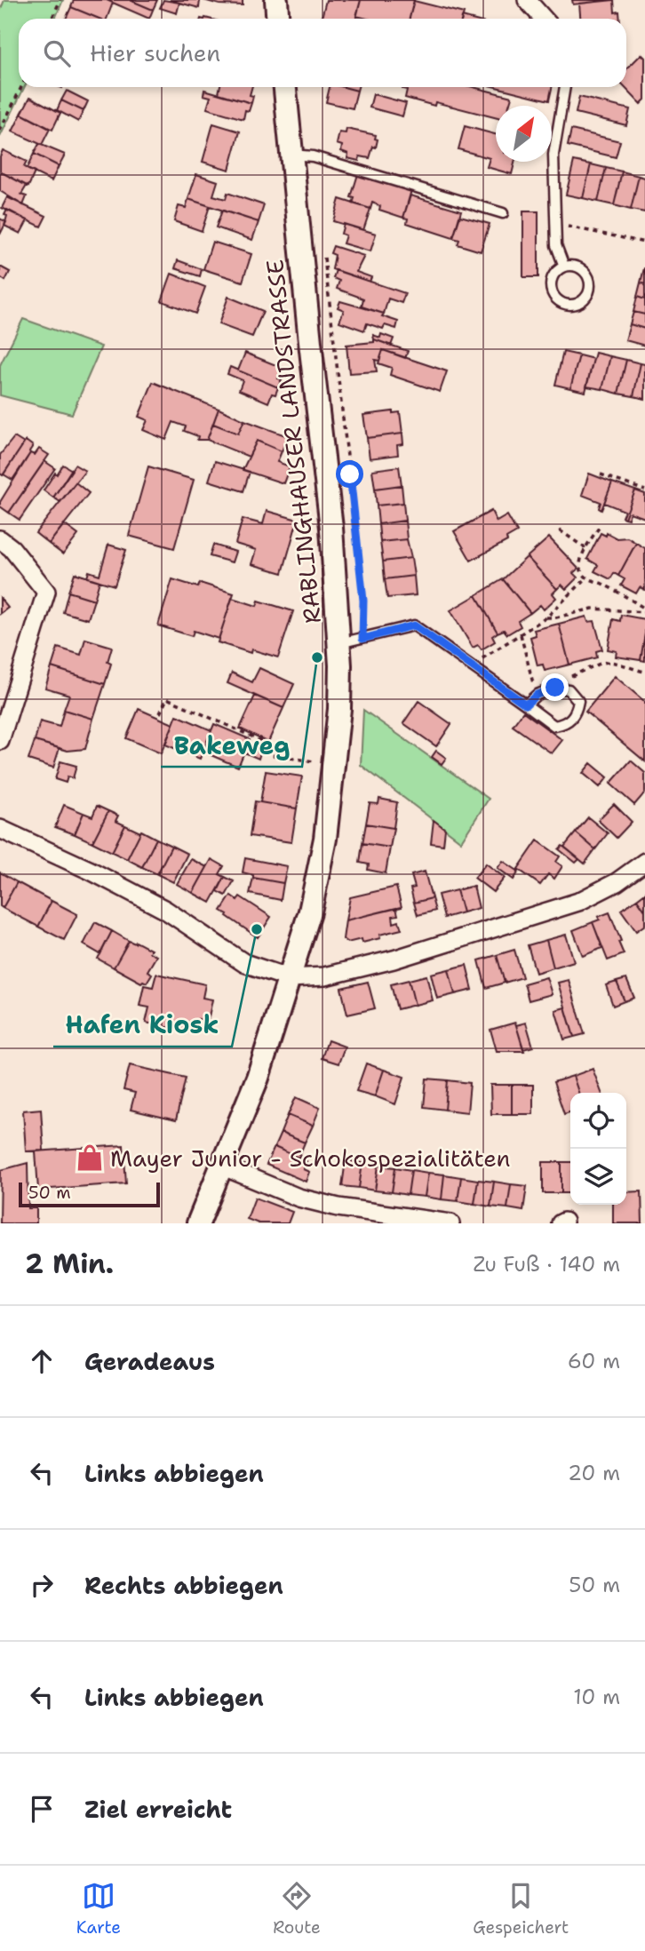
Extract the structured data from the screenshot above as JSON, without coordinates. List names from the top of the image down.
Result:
{
  "streets": {
    "street": ["RABLINGHAUSER LANDSTRASSE"]
  },
  "places": {
    "other": ["Bakeweg", "Hafen Kiosk"],
    "shop": ["Mayer Junior - Schokospezialitäten"]
  },
  "scale_bar": "50 m",
  "north": "top right",
  "page": {
    "search": "Hier suchen",
    "scale": "50 m",
    "heading": ["2 Min.", "Zu Fuß · 140 m"],
    "list": [
      ["Geradeaus", "60 m"],
      ["Links abbiegen", "20 m"],
      ["Rechts abbiegen", "50 m"],
      ["Links abbiegen", "10 m"],
      "Ziel erreicht"
    ],
    "nav": ["Karte", "Route", "Gespeichert"]
  }
}
